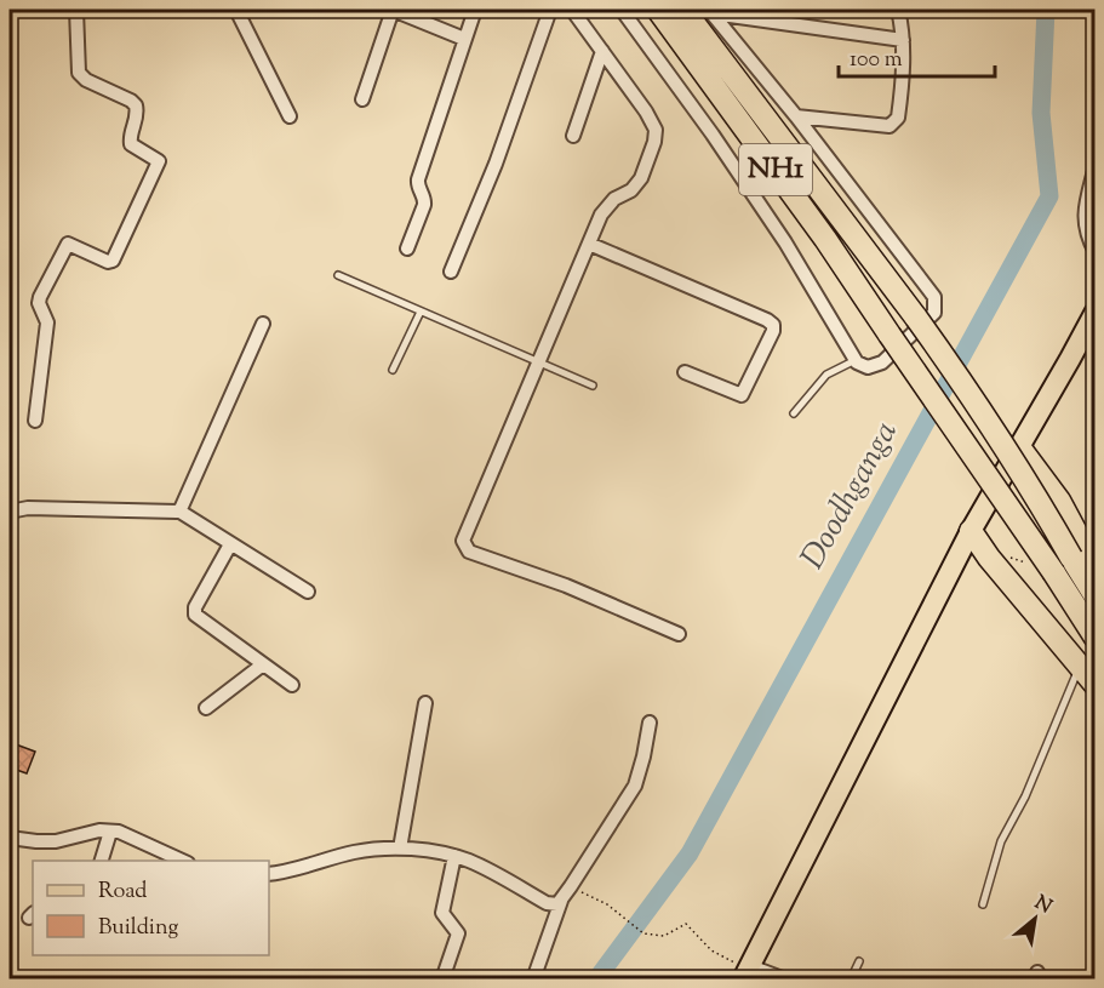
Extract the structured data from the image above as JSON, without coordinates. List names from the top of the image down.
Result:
{
  "streets": {
    "highway": ["NH1"]
  },
  "water": ["Doodhganga"],
  "legend": ["Road", "Building"],
  "scale_bar": "100 m",
  "north": "top right"
}
